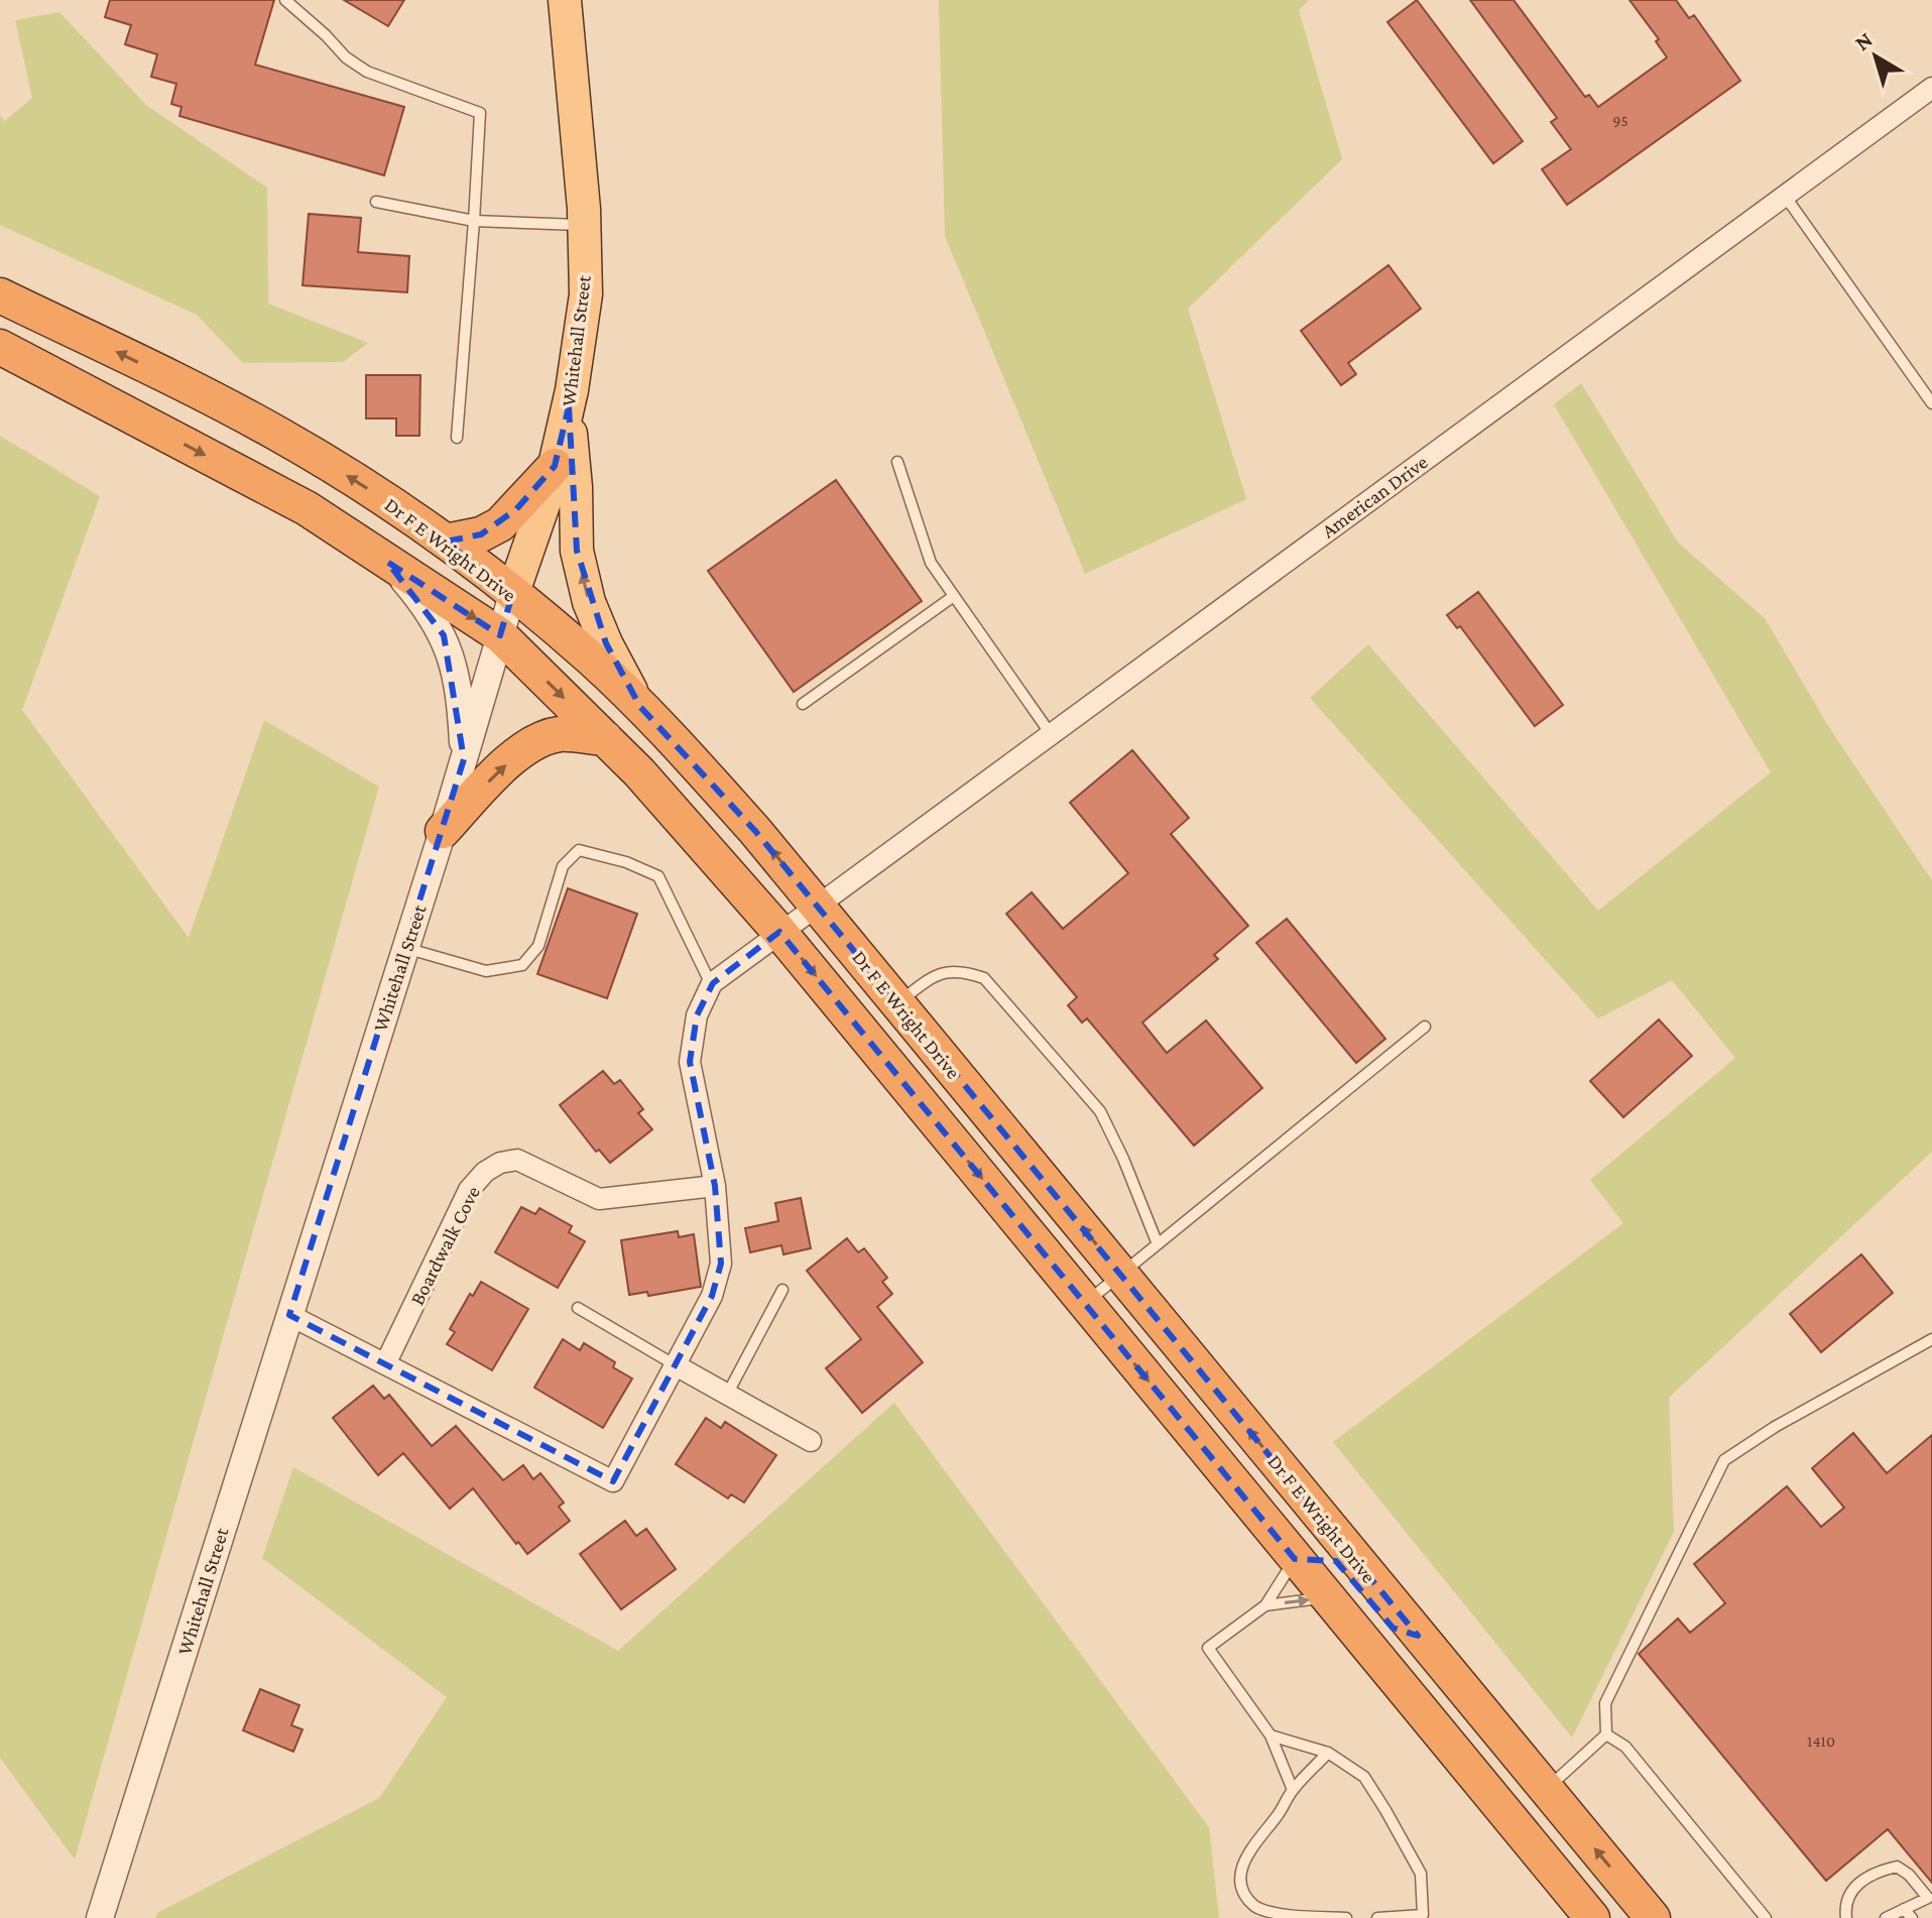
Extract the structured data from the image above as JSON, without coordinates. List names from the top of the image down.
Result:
{
  "streets": {
    "highway": ["Dr F E Wright Drive"],
    "main road": ["Whitehall Street"],
    "street": ["American Drive", "Boardwalk Cove"]
  },
  "crossings": [
    ["Whitehall Street", "Dr F E Wright Drive"],
    ["American Drive", "Dr F E Wright Drive"]
  ],
  "house_numbers": ["95", "1410"],
  "north": "top left"
}
